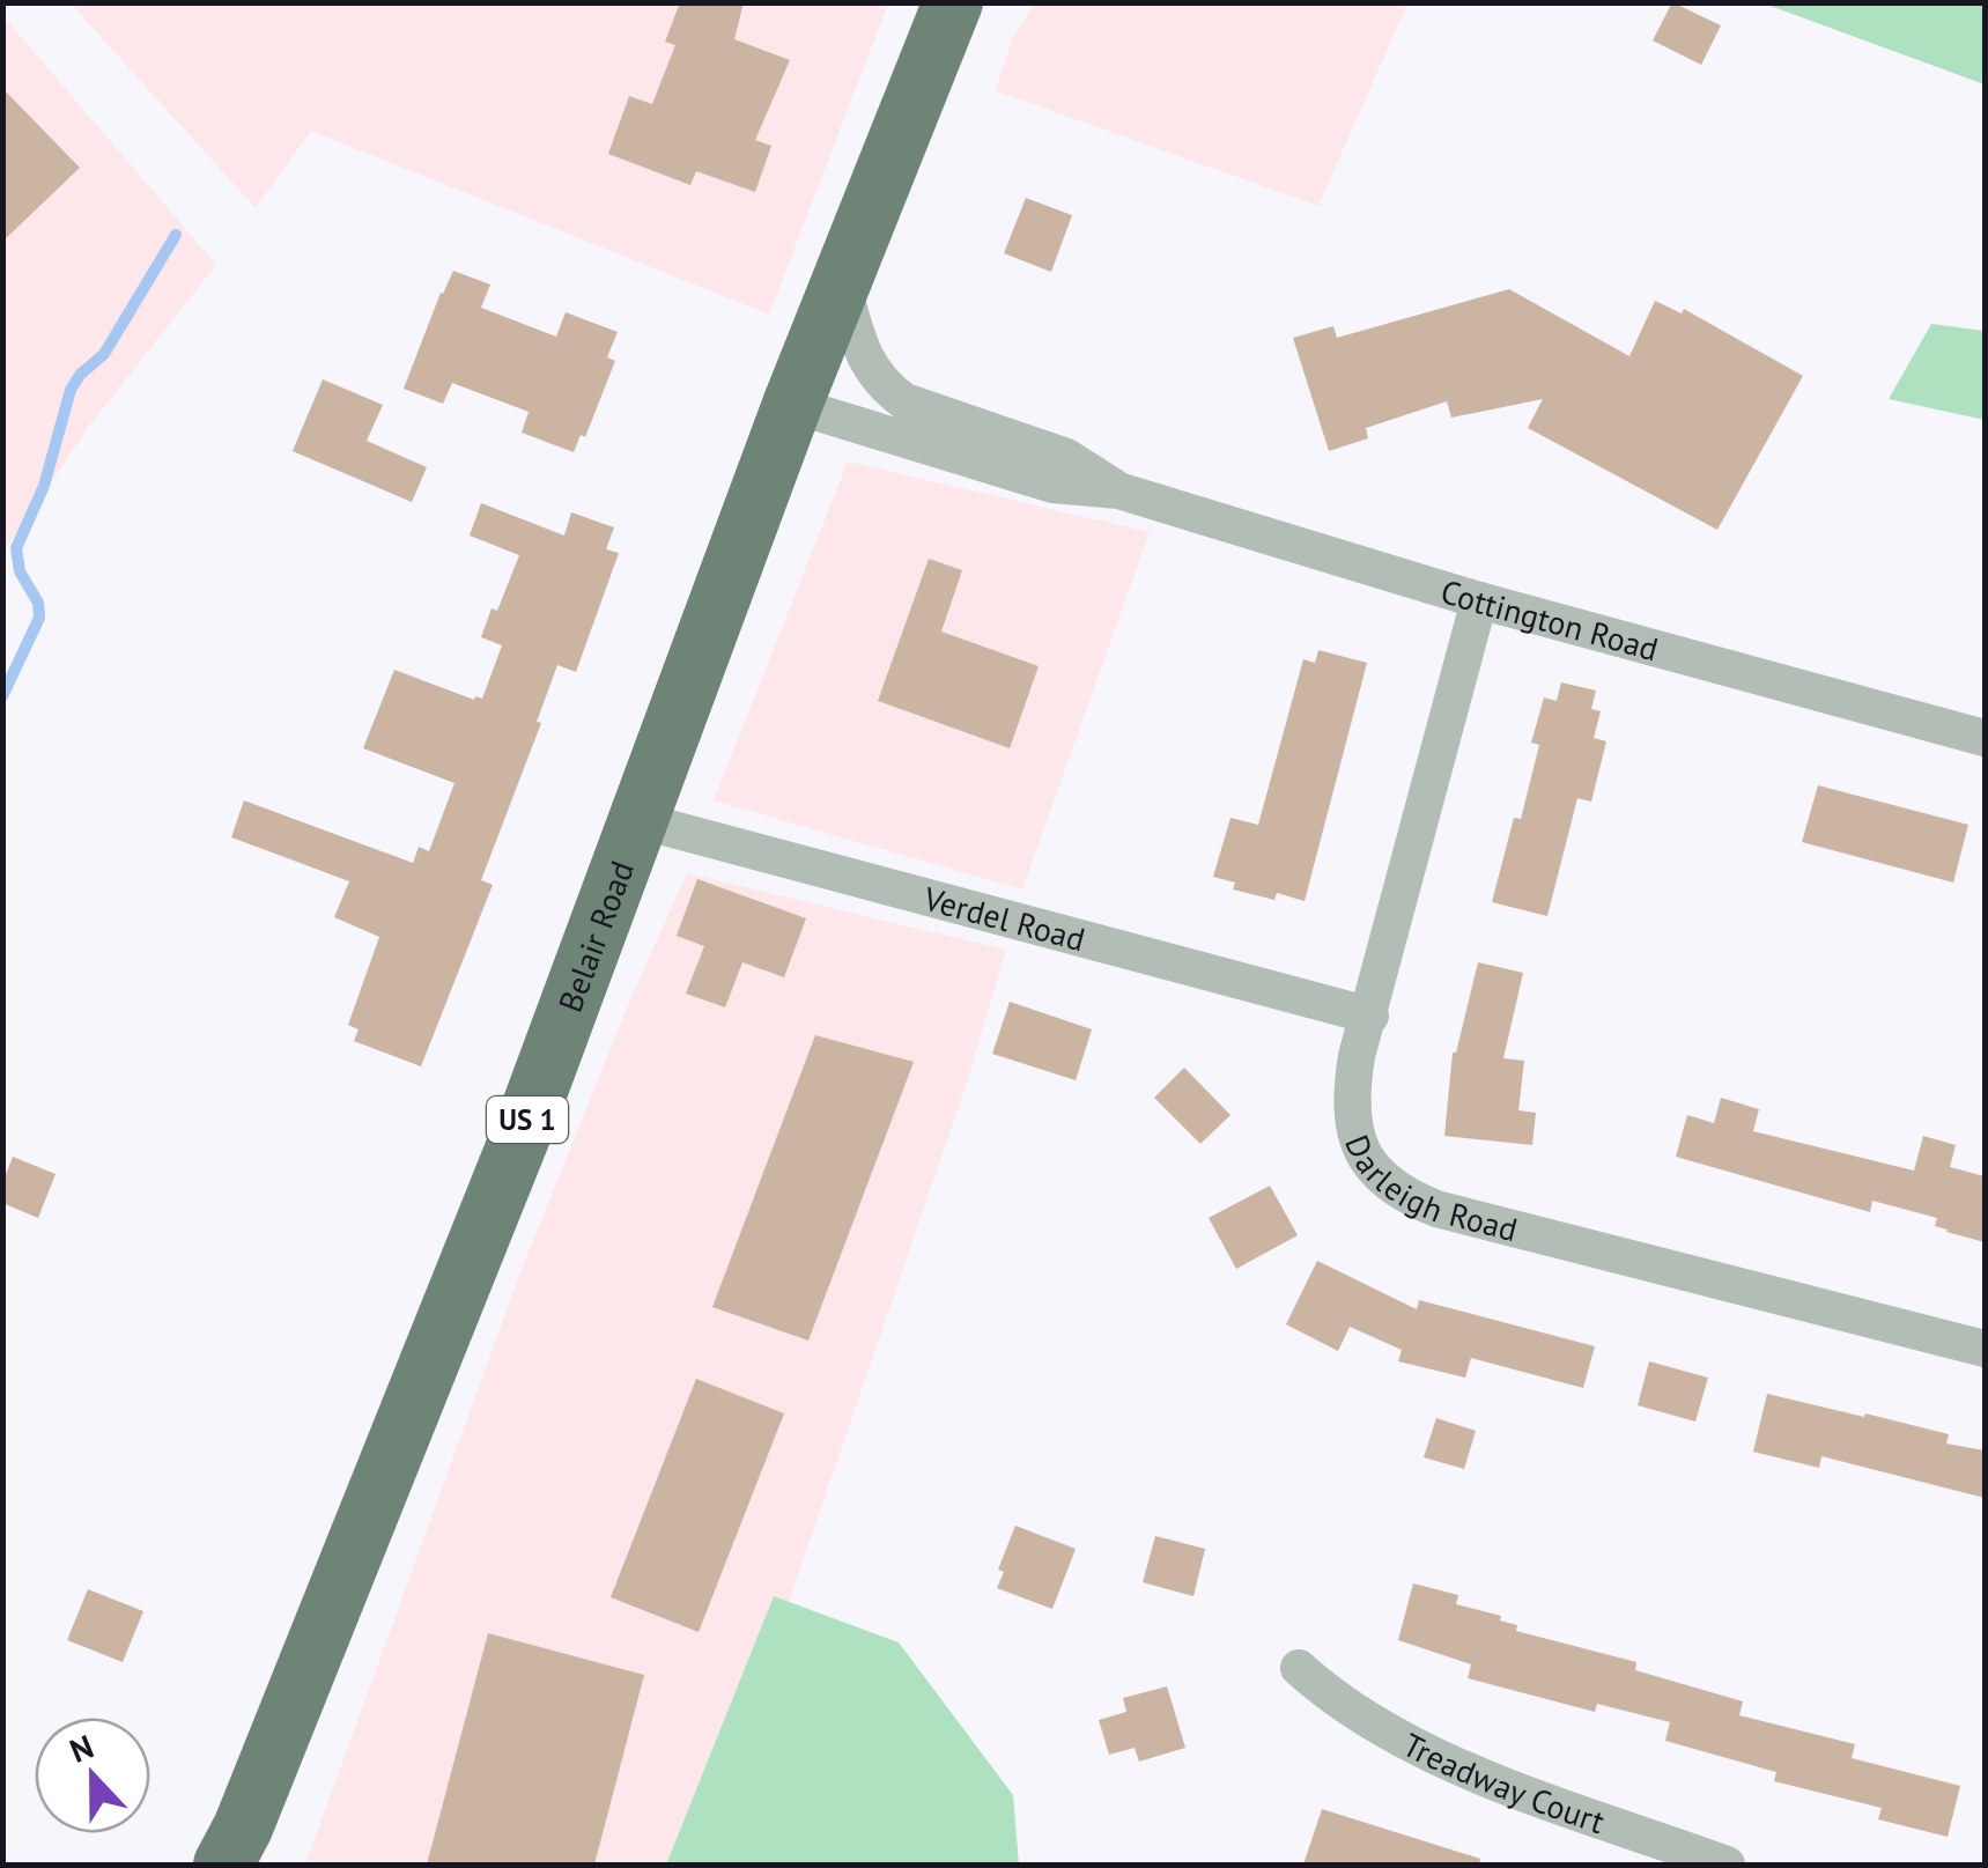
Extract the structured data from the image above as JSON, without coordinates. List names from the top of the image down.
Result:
{
  "streets": {
    "highway": ["Belair Road", "US 1"],
    "street": [
      "Cottington Road",
      "Verdel Road",
      "Darleigh Road",
      "Treadway Court"
    ]
  },
  "crossings": [
    ["Cottington Road", "Belair Road"],
    ["Cottington Road", "Darleigh Road"],
    ["Verdel Road", "Belair Road"],
    ["Verdel Road", "Darleigh Road"]
  ],
  "north": "top"
}
